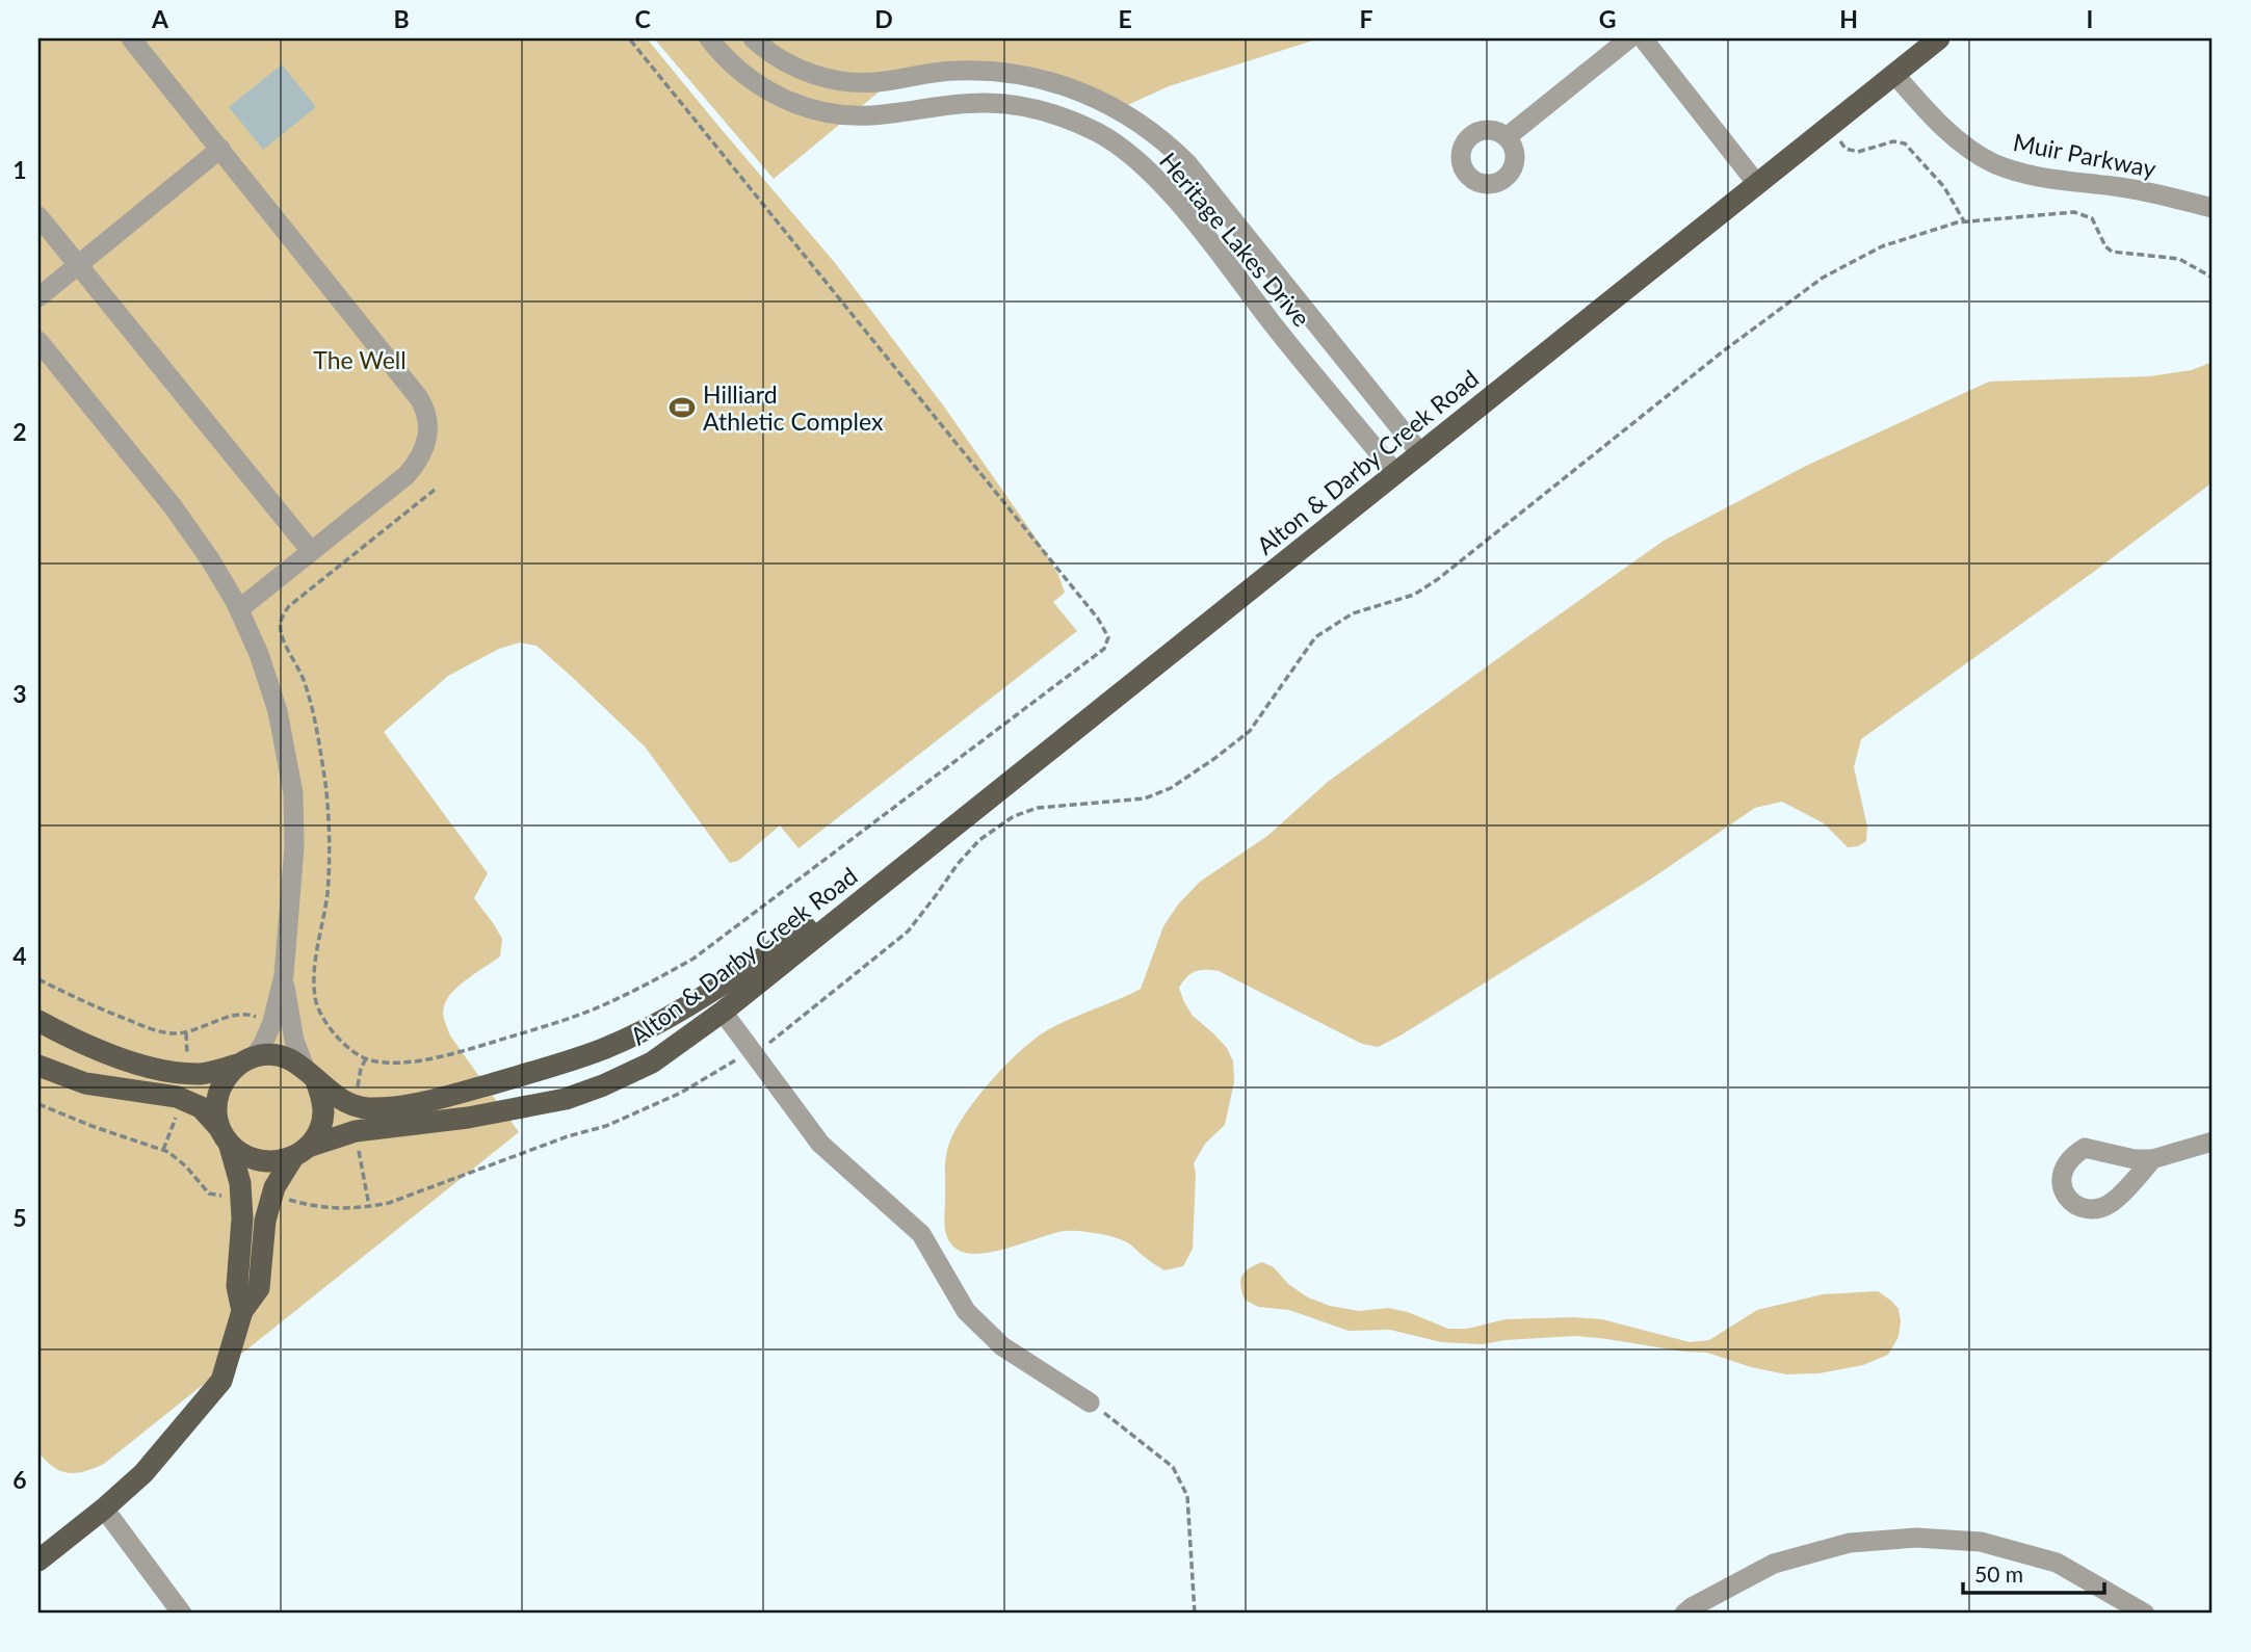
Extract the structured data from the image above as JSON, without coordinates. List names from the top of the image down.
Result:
{
  "streets": {
    "main road": ["Alton & Darby Creek Road"],
    "street": ["Muir Parkway", "Heritage Lakes Drive"]
  },
  "crossings": [
    ["Muir Parkway", "Alton & Darby Creek Road"],
    ["Heritage Lakes Drive", "Alton & Darby Creek Road"]
  ],
  "parks": ["The Well"],
  "places": {
    "sports": ["Hilliard Athletic Complex"]
  },
  "scale_bar": "50 m",
  "grid": {
    "columns": [
      "A",
      "B",
      "C",
      "D",
      "E",
      "F",
      "G",
      "H",
      "I"
    ],
    "rows": [
      "1",
      "2",
      "3",
      "4",
      "5",
      "6"
    ]
  }
}
